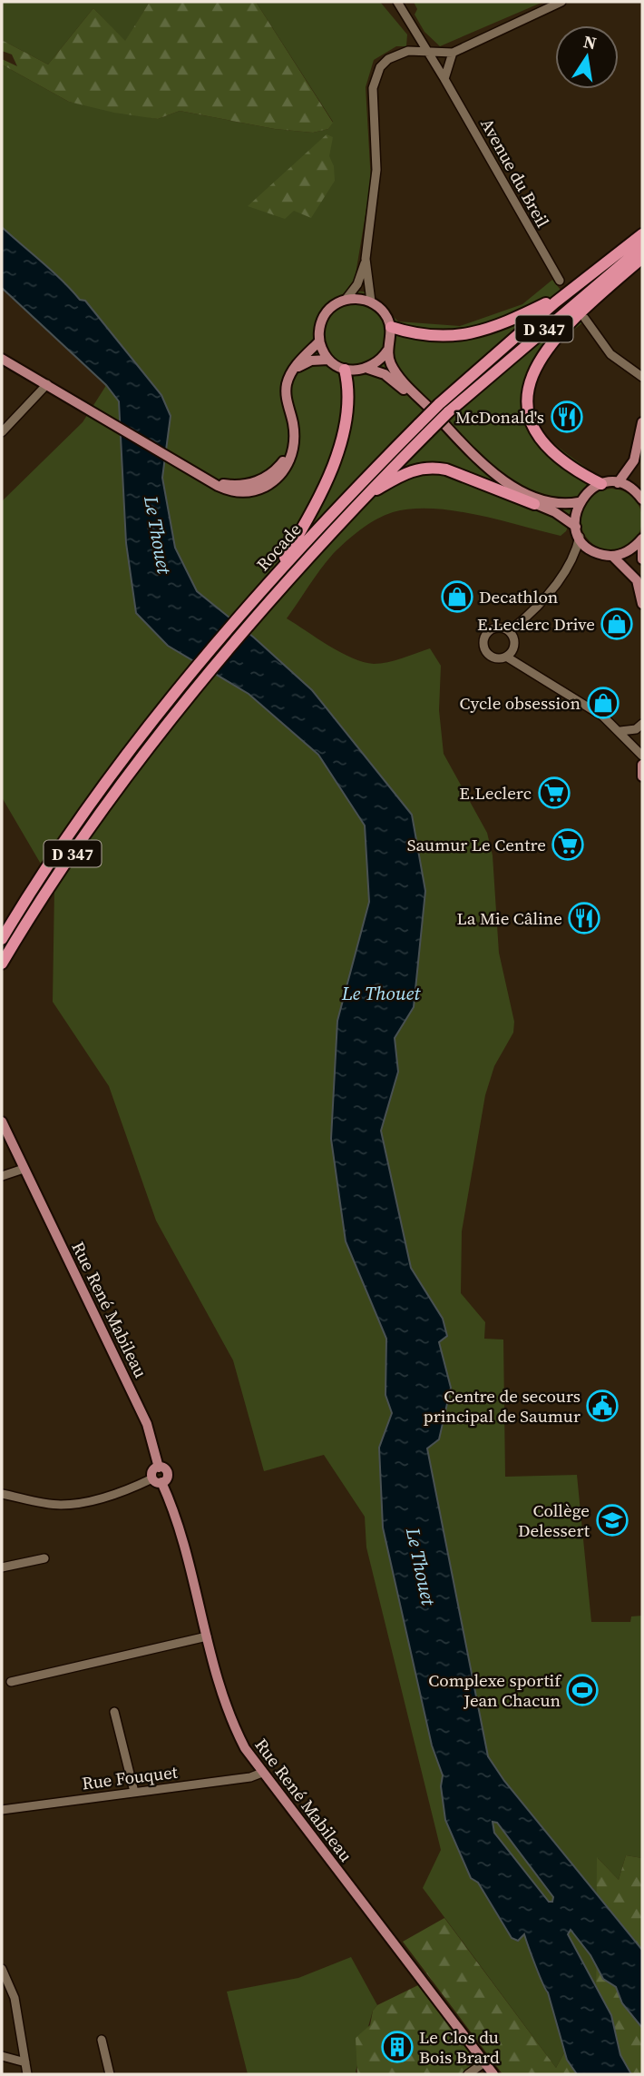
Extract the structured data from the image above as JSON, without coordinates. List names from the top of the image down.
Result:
{
  "streets": {
    "highway": ["D 347", "Rocade"],
    "main road": ["Rue René Mabileau"],
    "street": ["Avenue du Breil", "Rue Fouquet"]
  },
  "crossings": [
    ["D 347", "Rocade"],
    ["Rue René Mabileau", "Rue Fouquet"]
  ],
  "water": ["Le Thouet"],
  "places": {
    "restaurant": ["McDonald's", "La Mie Câline"],
    "shop": ["Decathlon", "E.Leclerc Drive", "Cycle obsession"],
    "supermarket": ["E.Leclerc", "Saumur Le Centre"],
    "public building": ["Centre de secours principal de Saumur"],
    "school or university": ["Collège Delessert"],
    "sports": ["Complexe sportif Jean Chacun"],
    "building": ["Le Clos du Bois Brard"]
  },
  "north": "top"
}
